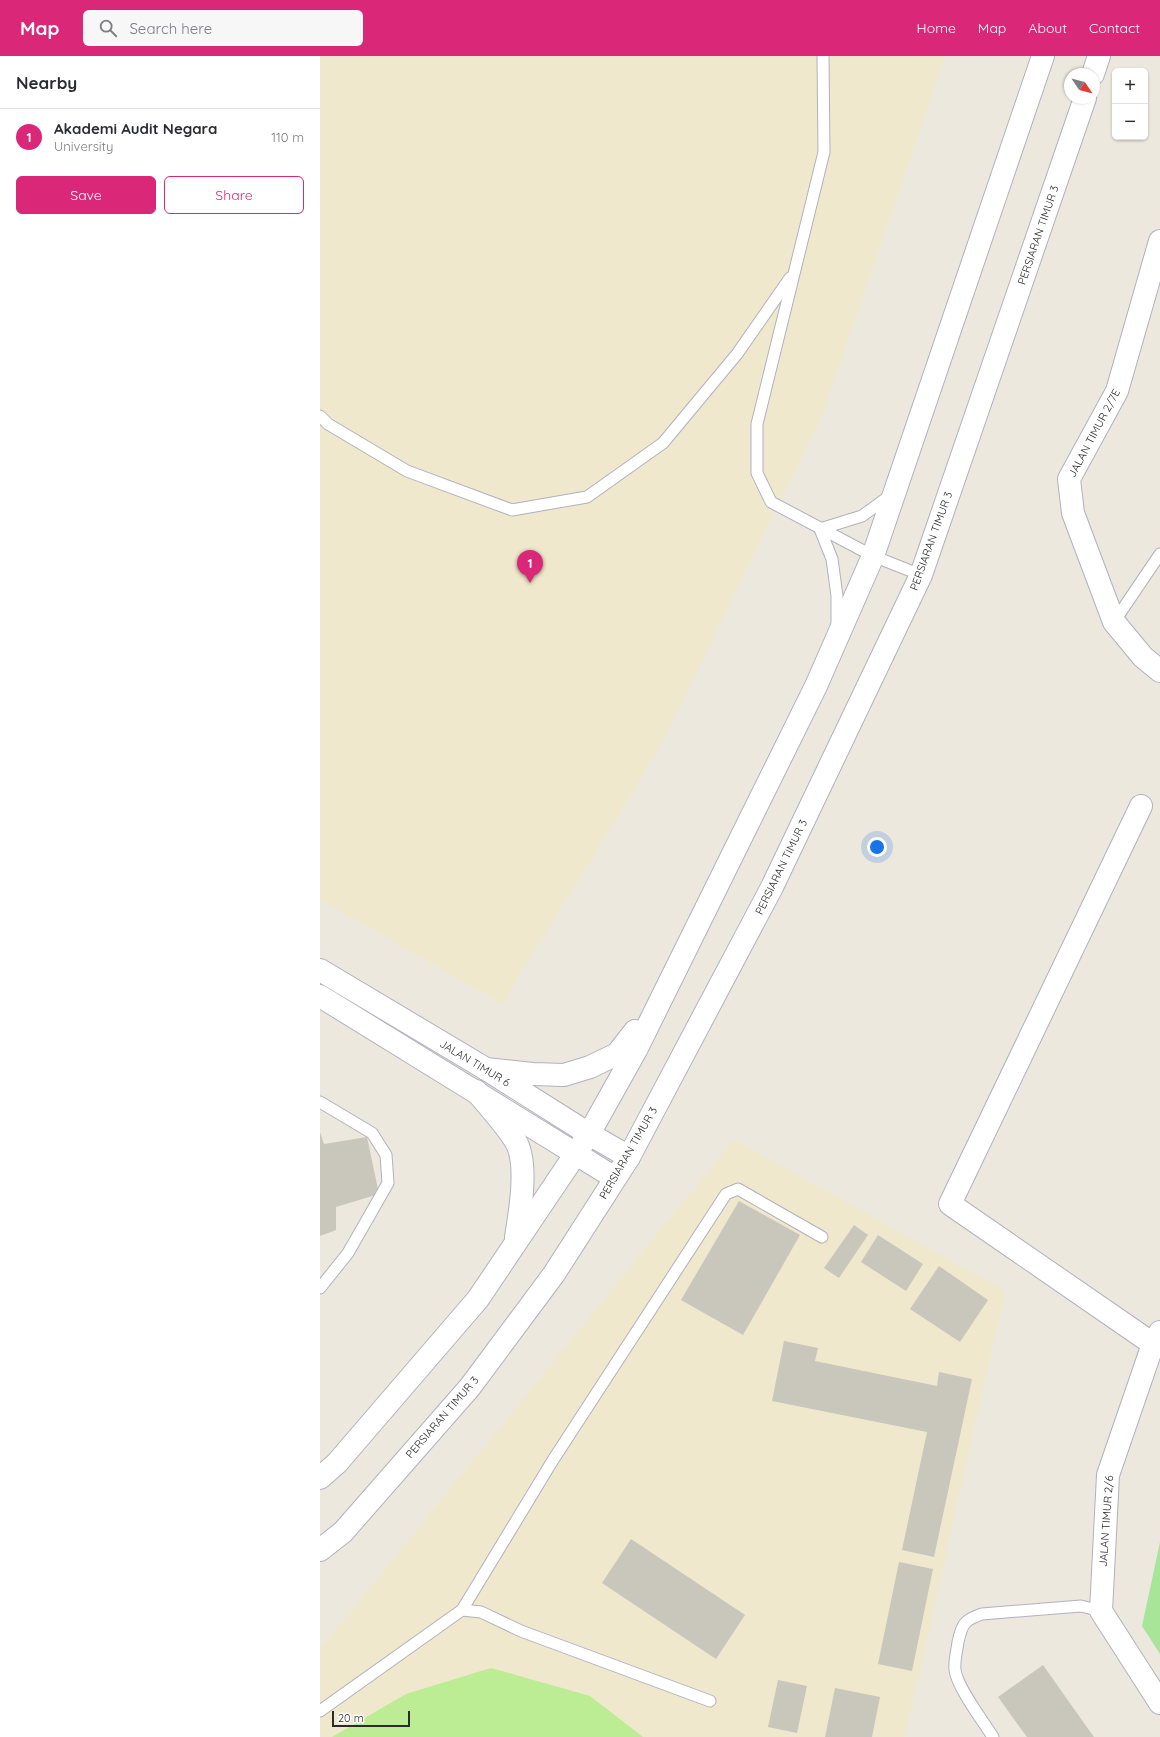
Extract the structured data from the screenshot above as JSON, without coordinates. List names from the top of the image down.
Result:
{
  "streets": {
    "street": [
      "PERSIARAN TIMUR 3",
      "JALAN TIMUR 2/7E",
      "JALAN TIMUR 6",
      "JALAN TIMUR 2/6"
    ]
  },
  "crossings": [
    ["PERSIARAN TIMUR 3", "JALAN TIMUR 6"]
  ],
  "scale_bar": "20 m",
  "north": "bottom right",
  "page": {
    "header": "Map",
    "search": "Search here",
    "nav": [
      "Home",
      "Map",
      "About",
      "Contact"
    ],
    "heading": "Nearby",
    "map_buttons": ["+", "−"],
    "list": [
      {
        "mark": "1",
        "name": "Akademi Audit Negara",
        "note": "University",
        "value": "110 m"
      }
    ],
    "buttons": ["Save", "Share"],
    "pins": "1",
    "scale": "20 m"
  }
}
